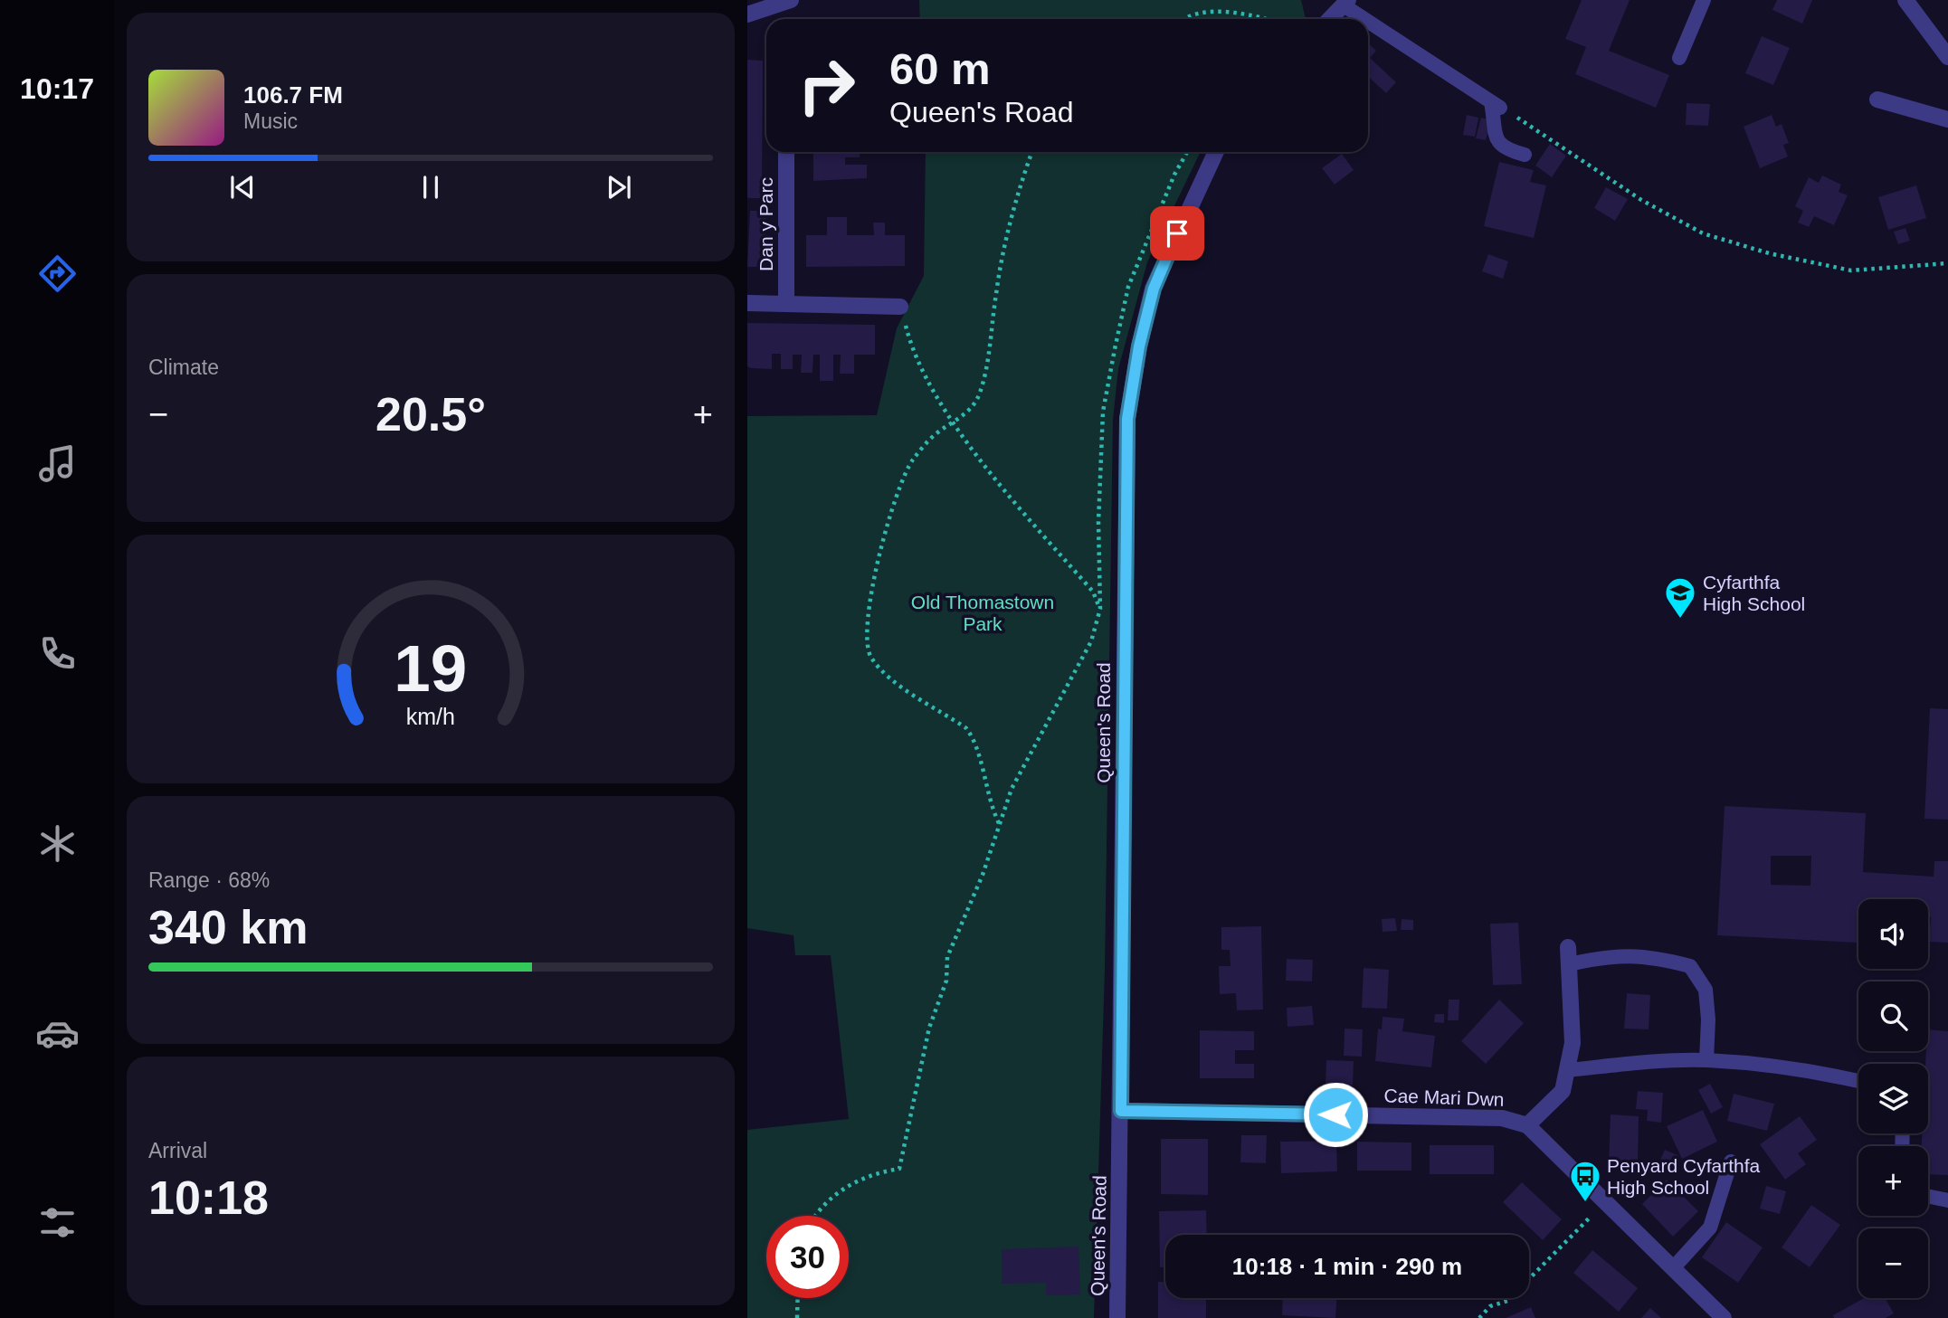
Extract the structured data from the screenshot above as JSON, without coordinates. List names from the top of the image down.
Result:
{
  "streets": {
    "street": ["Dan y Parc", "Queen's Road", "Cae Mari Dwn"]
  },
  "crossings": [
    ["Queen's Road", "Cae Mari Dwn"]
  ],
  "parks": ["Old Thomastown Park"],
  "places": {
    "school or university": ["Cyfarthfa High School"],
    "bus stop": ["Penyard Cyfarthfa High School"]
  },
  "page": {
    "tabs": "10:17",
    "turn": ["60 m", "Queen's Road"],
    "song": ["106.7 FM", "Music"],
    "tile": [
      "Climate",
      ["Range · 68%", "340 km"],
      ["Arrival", "10:18"]
    ],
    "heat": ["−", "20.5°", "+"],
    "map_buttons": ["+", "−"],
    "limit": "30",
    "trip": "10:18 · 1 min · 290 m",
    "gauge": ["19", "km/h"]
  }
}
